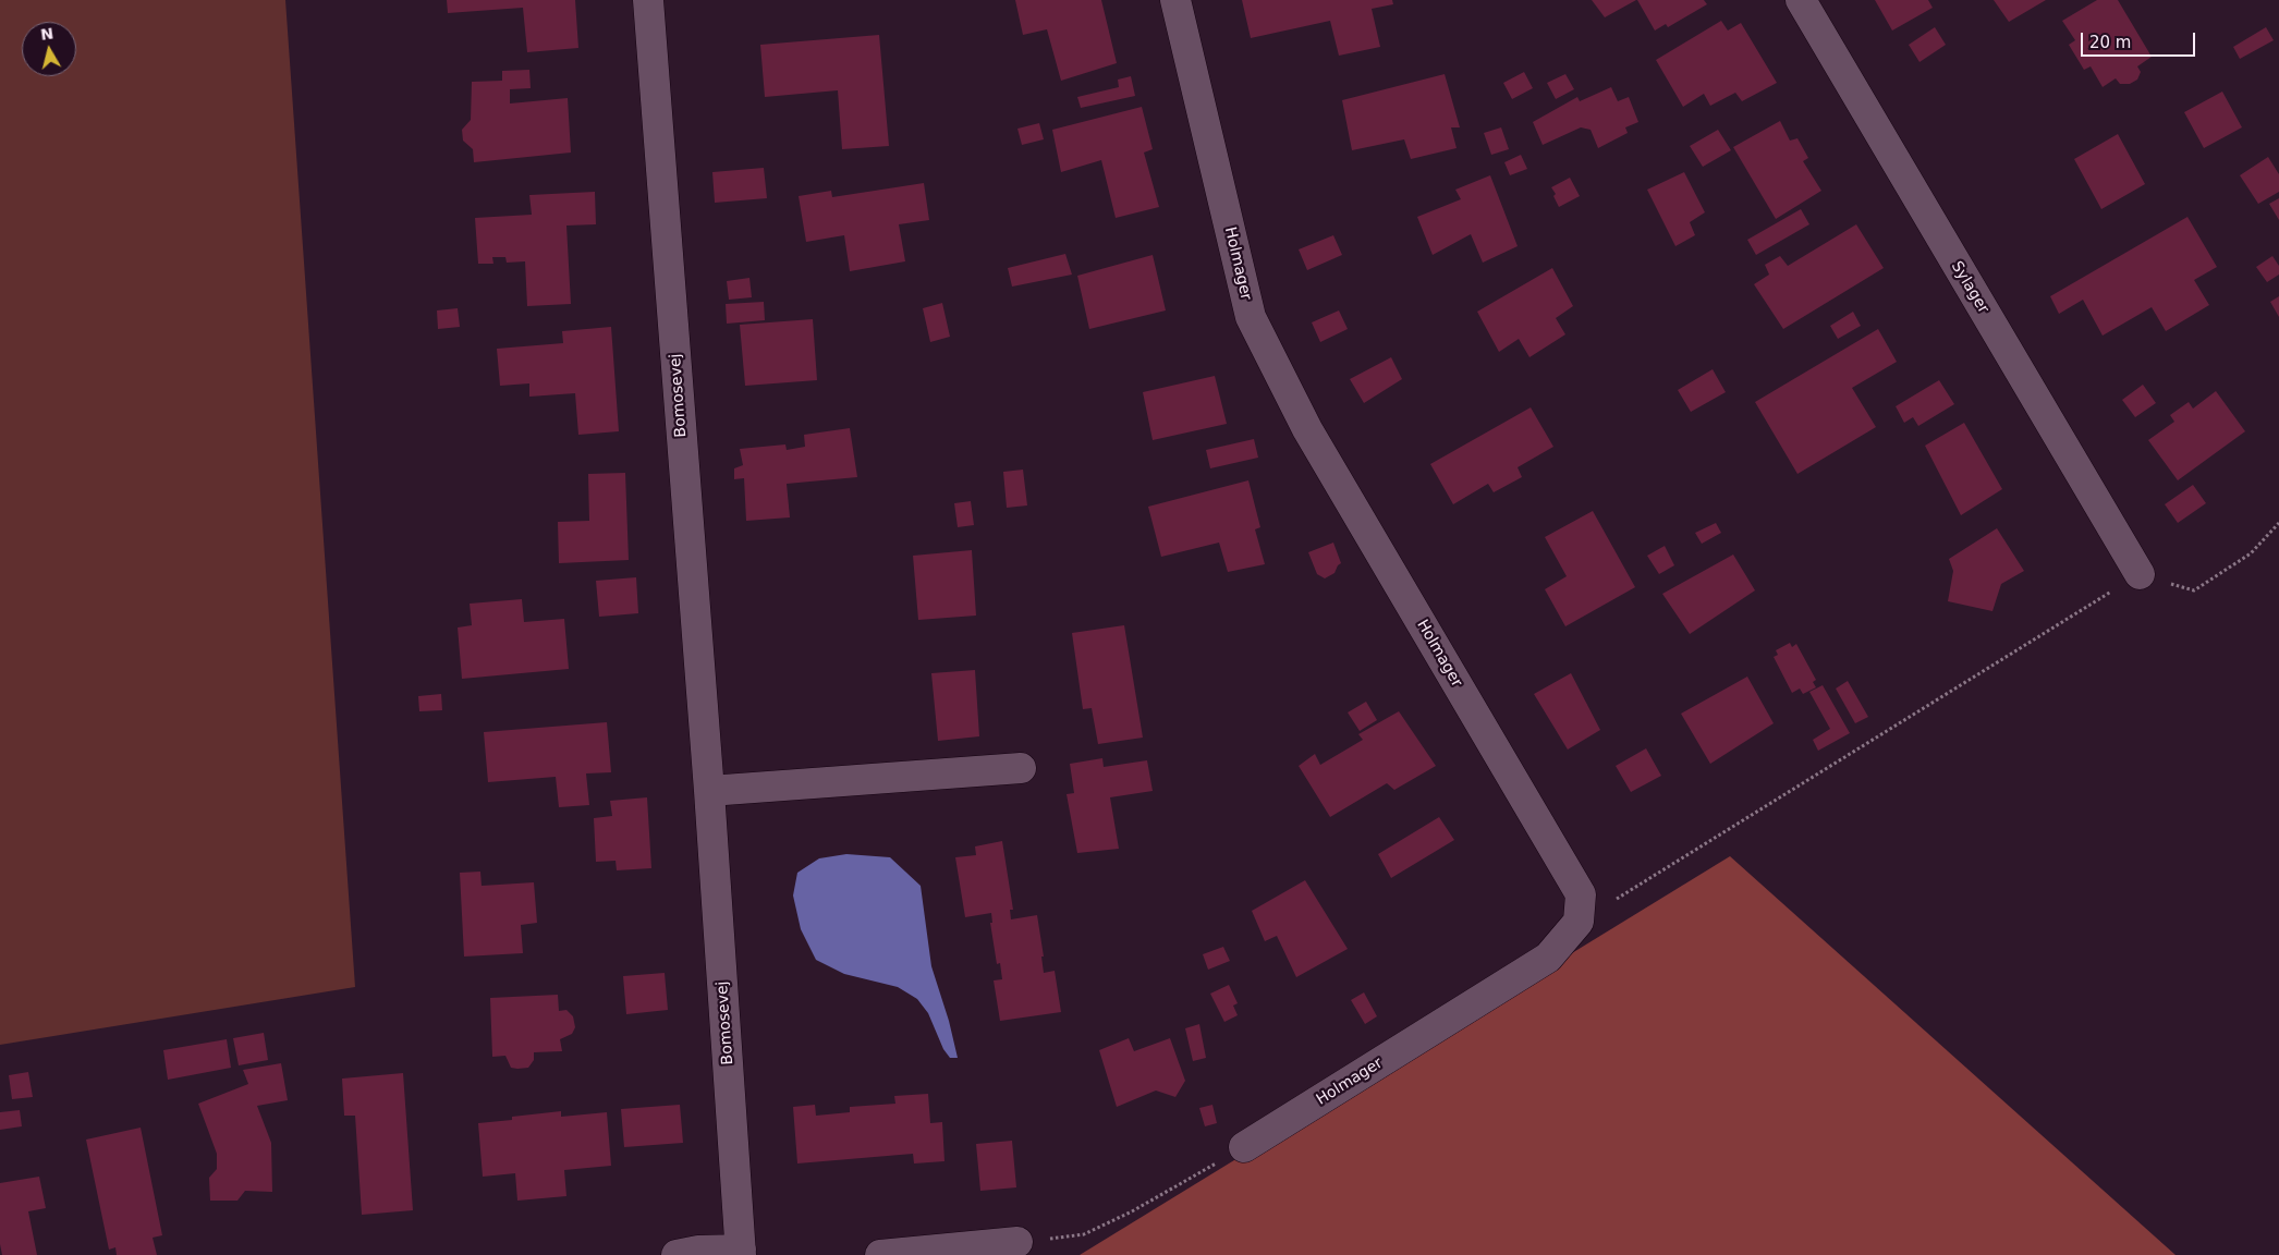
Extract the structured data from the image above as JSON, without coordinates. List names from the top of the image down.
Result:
{
  "streets": {
    "street": ["Holmager", "Sylager", "Bomosevej"]
  },
  "scale_bar": "20 m",
  "north": "top"
}
